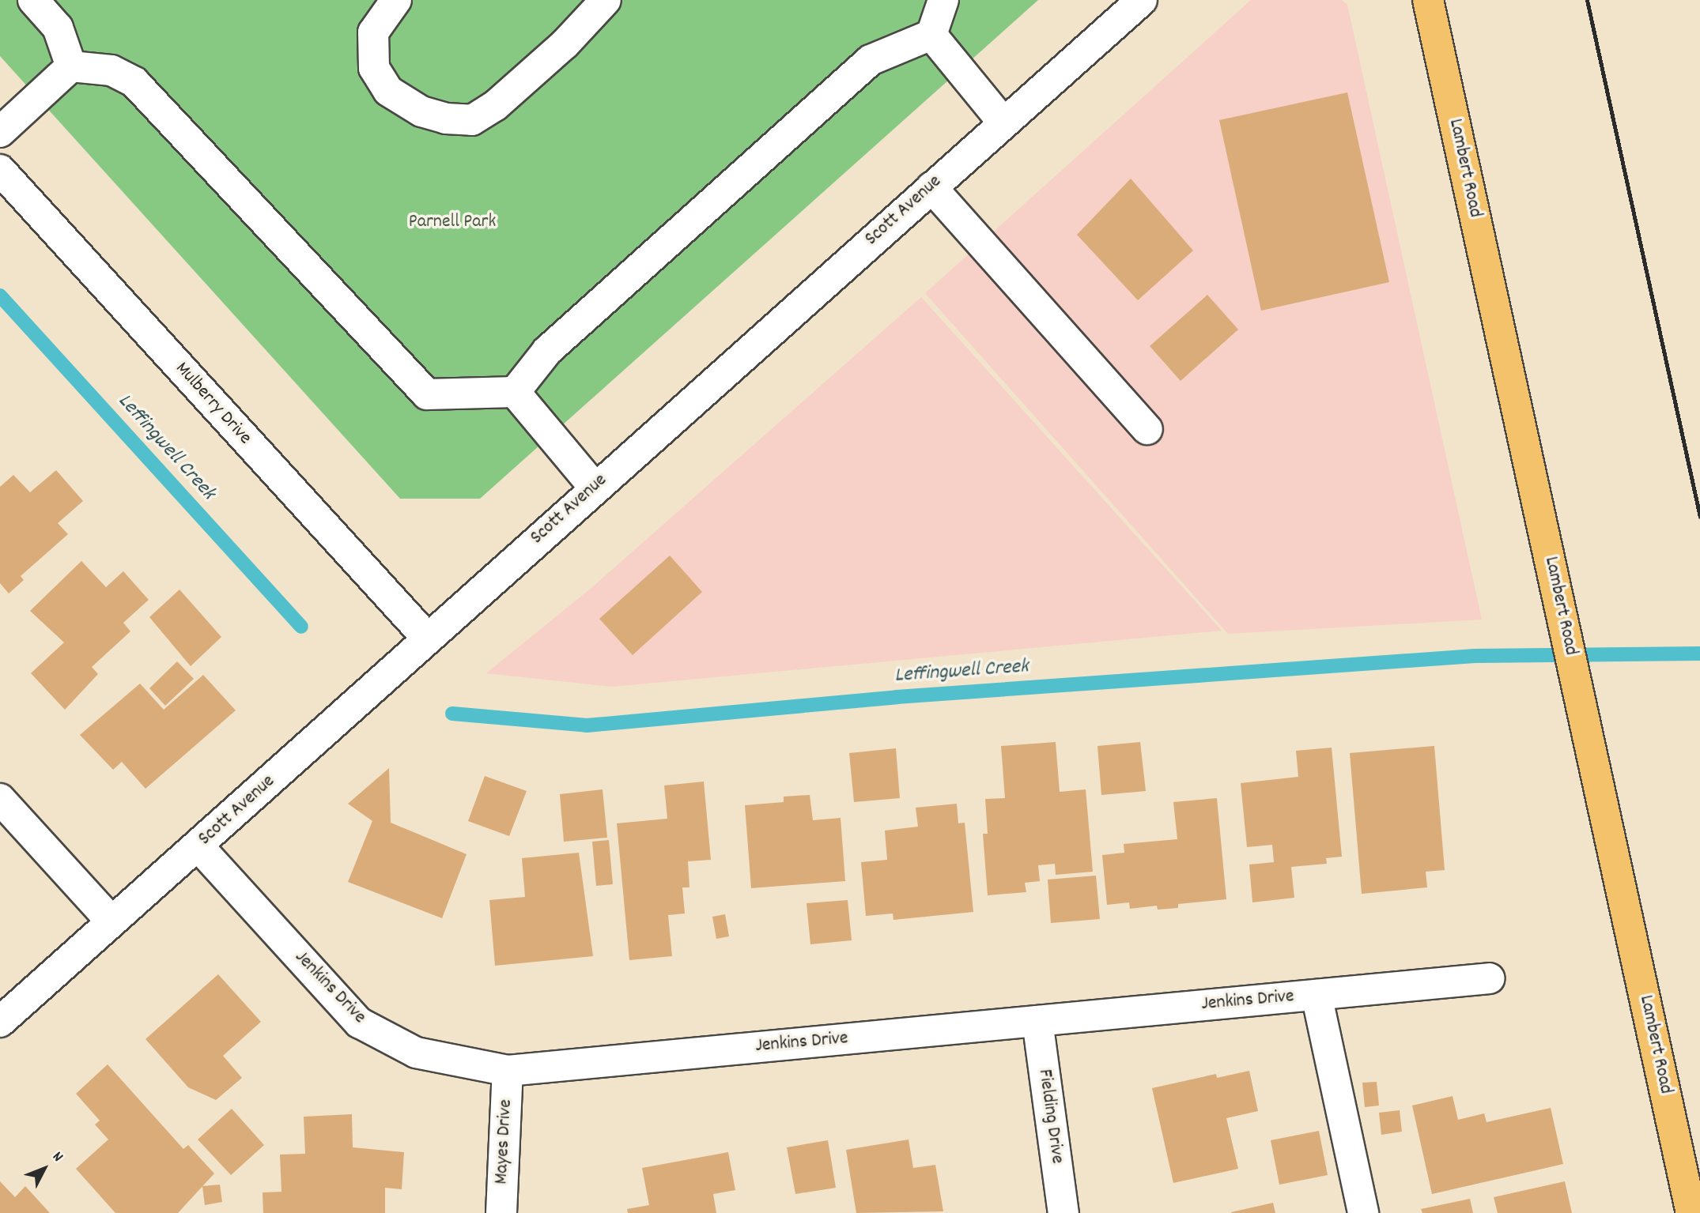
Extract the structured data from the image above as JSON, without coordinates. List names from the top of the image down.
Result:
{
  "streets": {
    "main road": ["Lambert Road"],
    "street": [
      "Scott Avenue",
      "Mulberry Drive",
      "Jenkins Drive",
      "Fielding Drive",
      "Mayes Drive"
    ]
  },
  "crossings": [
    ["Scott Avenue", "Mulberry Drive"],
    ["Scott Avenue", "Jenkins Drive"],
    ["Jenkins Drive", "Fielding Drive"],
    ["Jenkins Drive", "Mayes Drive"]
  ],
  "water": ["Leffingwell Creek"],
  "parks": ["Parnell Park"],
  "north": "top right"
}
